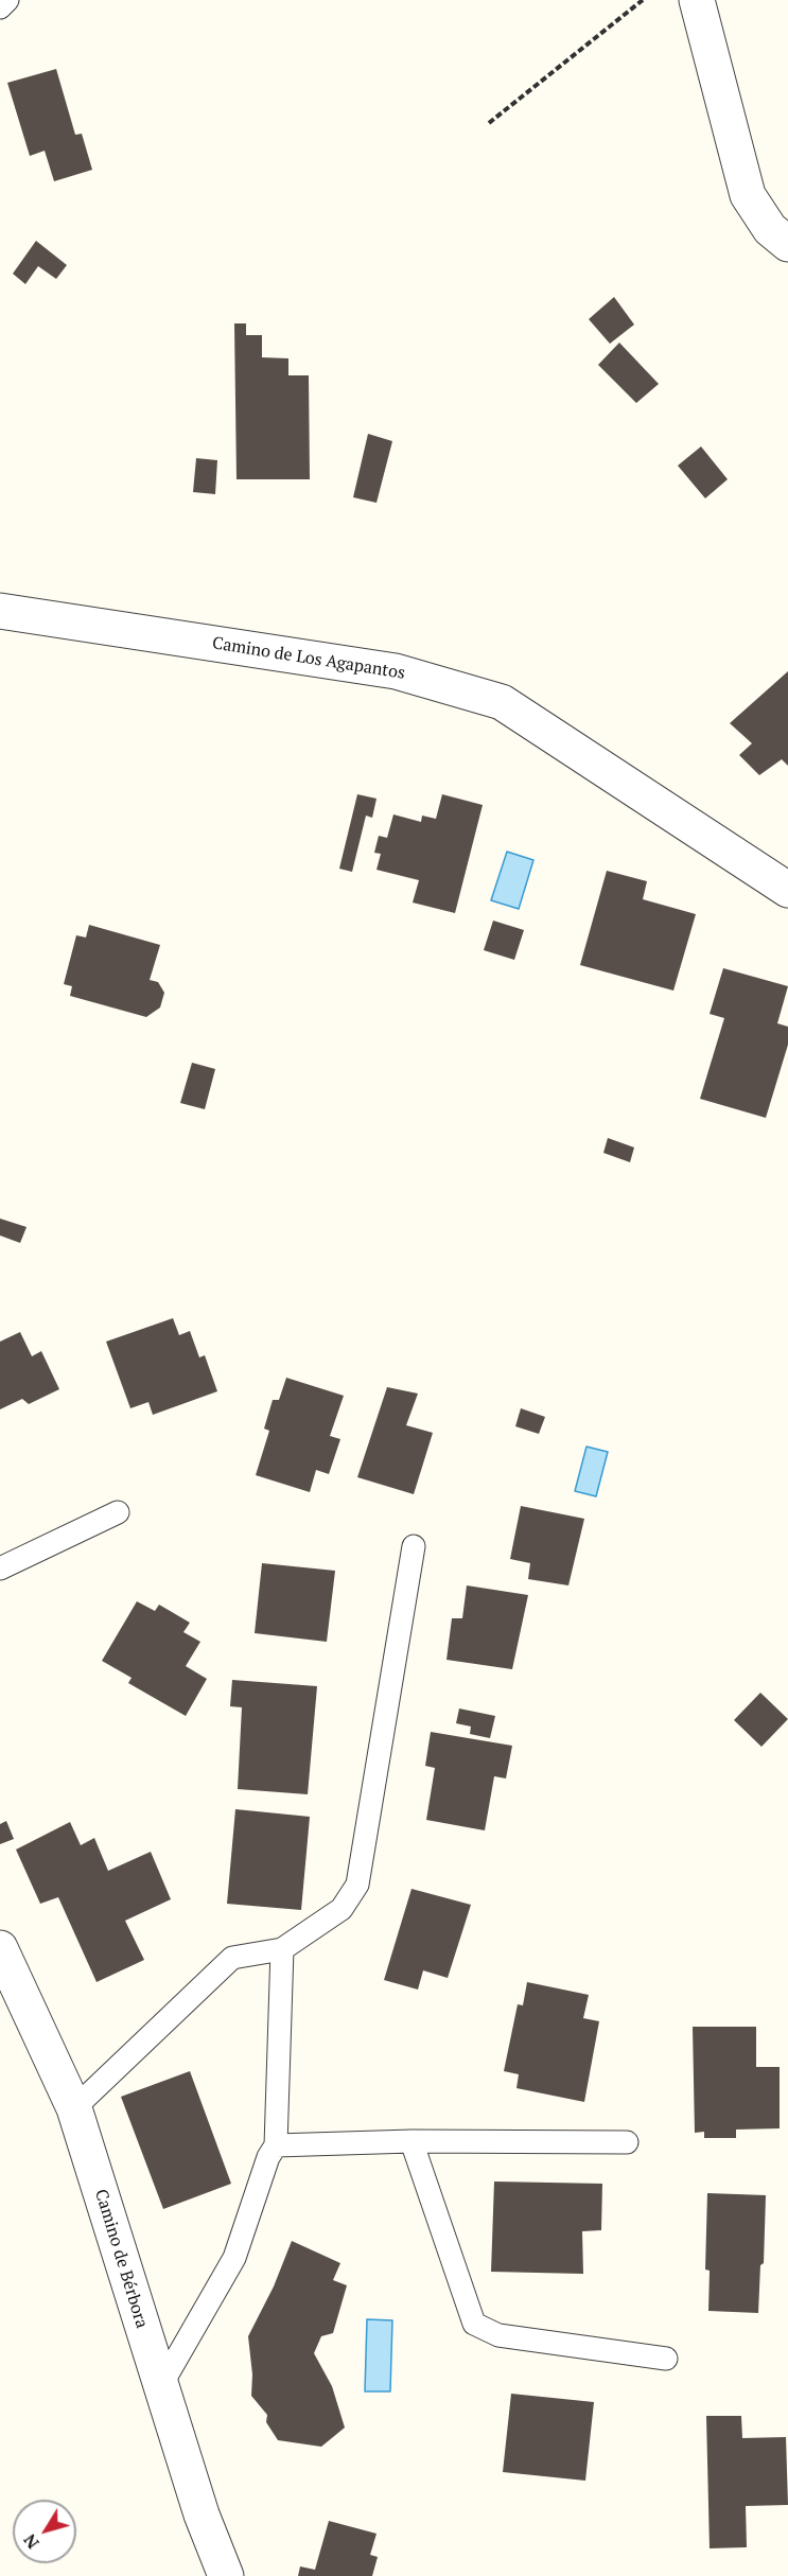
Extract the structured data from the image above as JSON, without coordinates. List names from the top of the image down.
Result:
{
  "streets": {
    "street": ["Camino de Los Agapantos", "Camino de Bérbora"]
  },
  "north": "bottom left"
}
